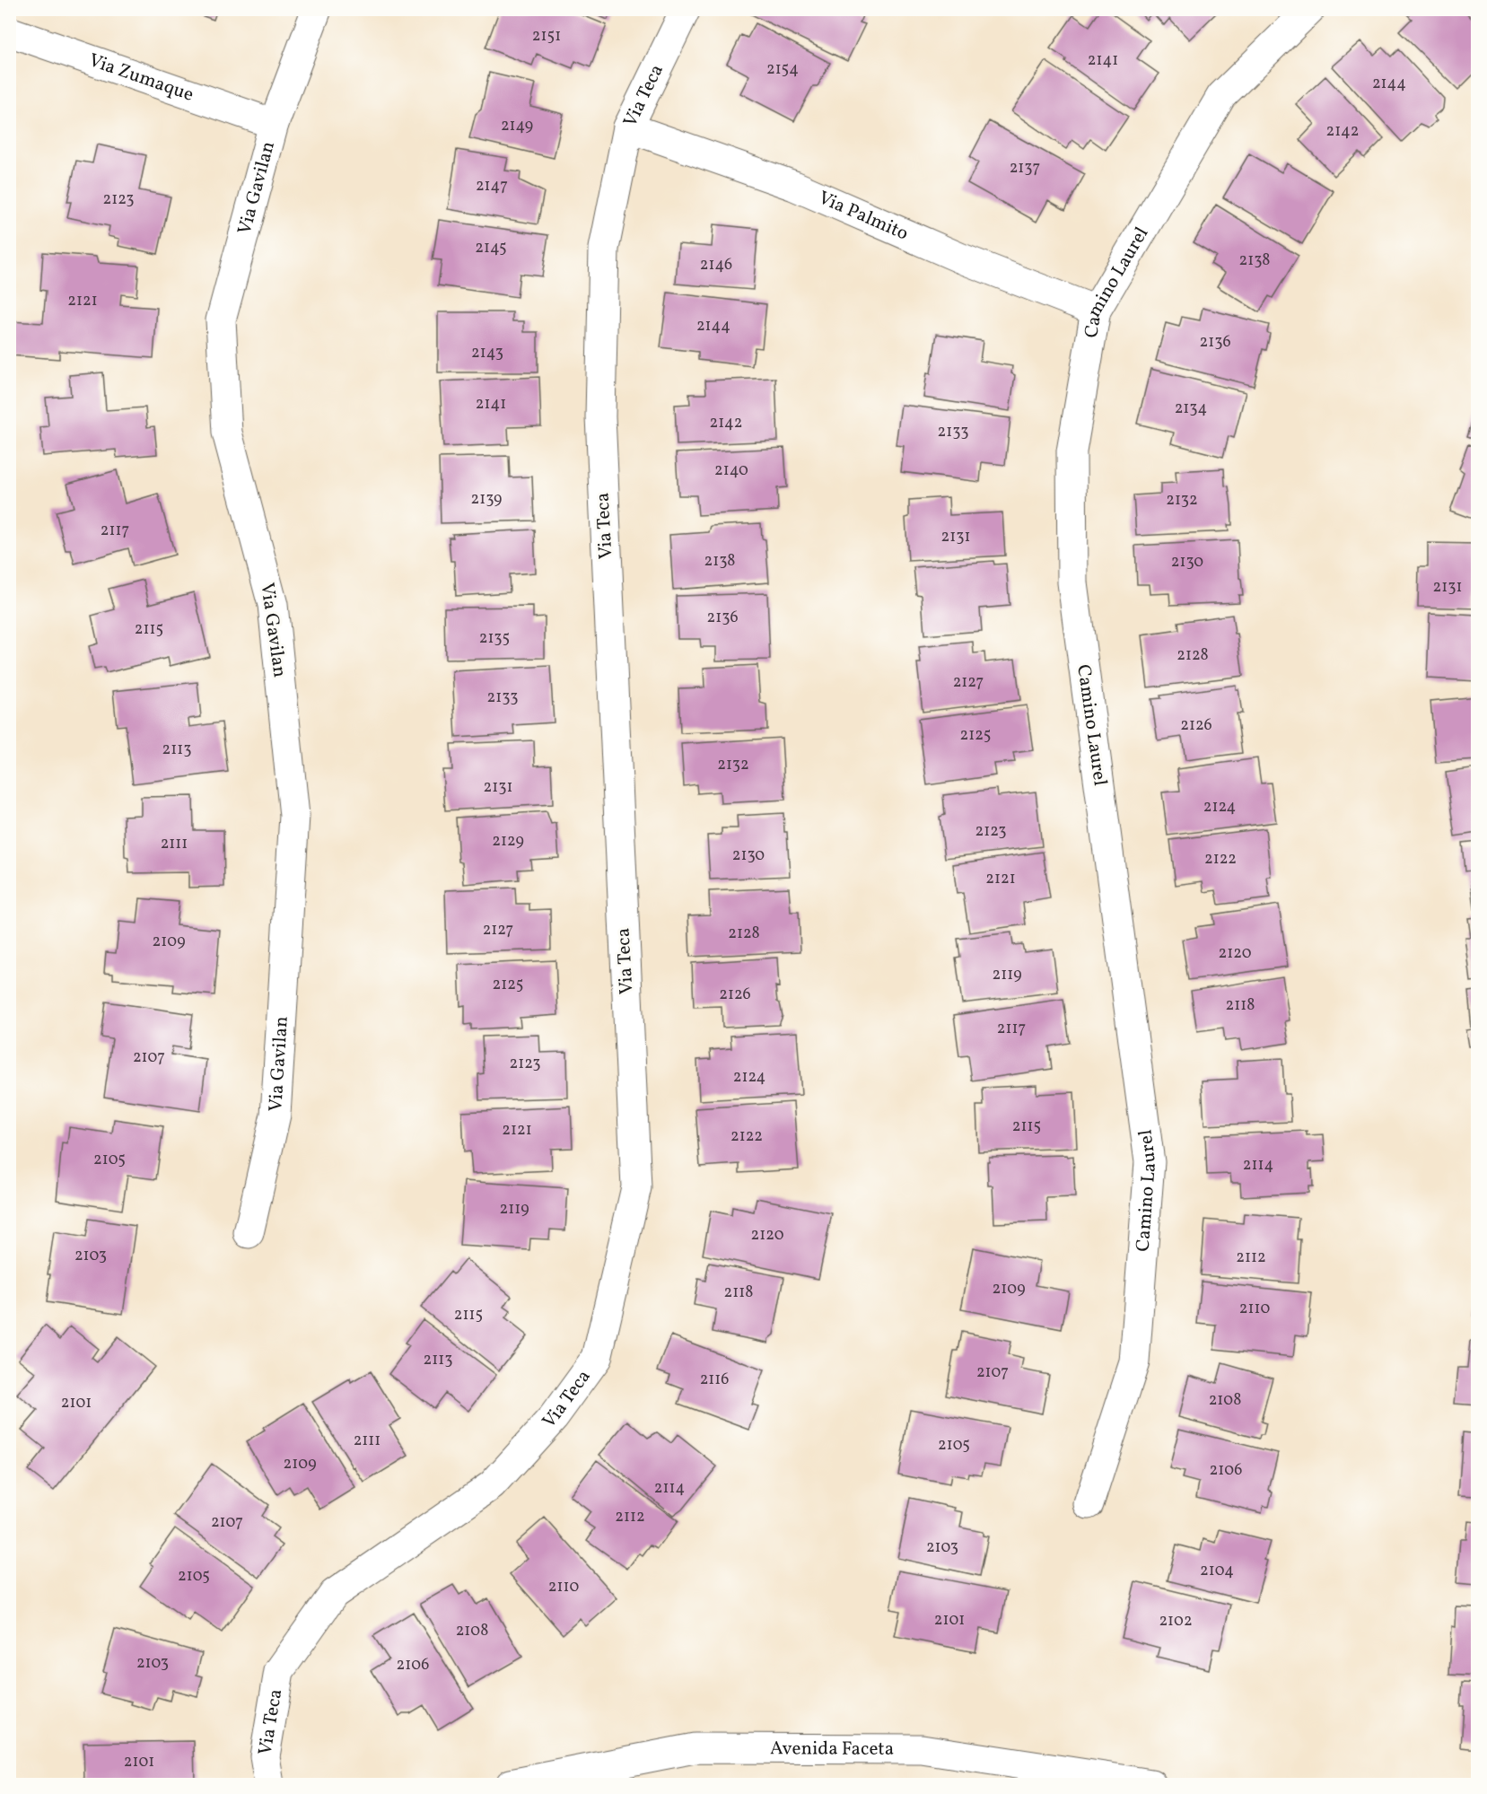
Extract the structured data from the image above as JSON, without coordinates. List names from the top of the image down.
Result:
{
  "streets": {
    "street": [
      "Via Zumaque",
      "Via Teca",
      "Via Gavilan",
      "Via Palmito",
      "Camino Laurel",
      "Avenida Faceta"
    ]
  },
  "crossings": [
    ["Via Zumaque", "Via Gavilan"],
    ["Via Teca", "Via Palmito"],
    ["Via Palmito", "Camino Laurel"]
  ],
  "house_numbers": [
    "2151",
    "2141",
    "2154",
    "2144",
    "2149",
    "2142",
    "2137",
    "2147",
    "2123",
    "2145",
    "2138",
    "2146",
    "2121",
    "2144",
    "2136",
    "2143",
    "2141",
    "2134",
    "2142",
    "2133",
    "2140",
    "2139",
    "2132",
    "2117",
    "2131",
    "2138",
    "2130",
    "2131",
    "2136",
    "2115",
    "2135",
    "2128",
    "2127",
    "2133",
    "2126",
    "2125",
    "2113",
    "2132",
    "2131",
    "2124",
    "2123",
    "2129",
    "2111",
    "2130",
    "2122",
    "2121",
    "2127",
    "2128",
    "2109",
    "2120",
    "2119",
    "2125",
    "2126",
    "2118",
    "2117",
    "2107",
    "2123",
    "2124",
    "2115",
    "2121",
    "2122",
    "2105",
    "2114",
    "2119",
    "2120",
    "2103",
    "2112",
    "2109",
    "2118",
    "2110",
    "2115",
    "2113",
    "2107",
    "2116",
    "2108",
    "2101",
    "2111",
    "2105",
    "2109",
    "2106",
    "2114",
    "2112",
    "2107",
    "2103",
    "2104",
    "2105",
    "2110",
    "2101",
    "2102",
    "2108",
    "2103",
    "2106",
    "2101"
  ]
}
